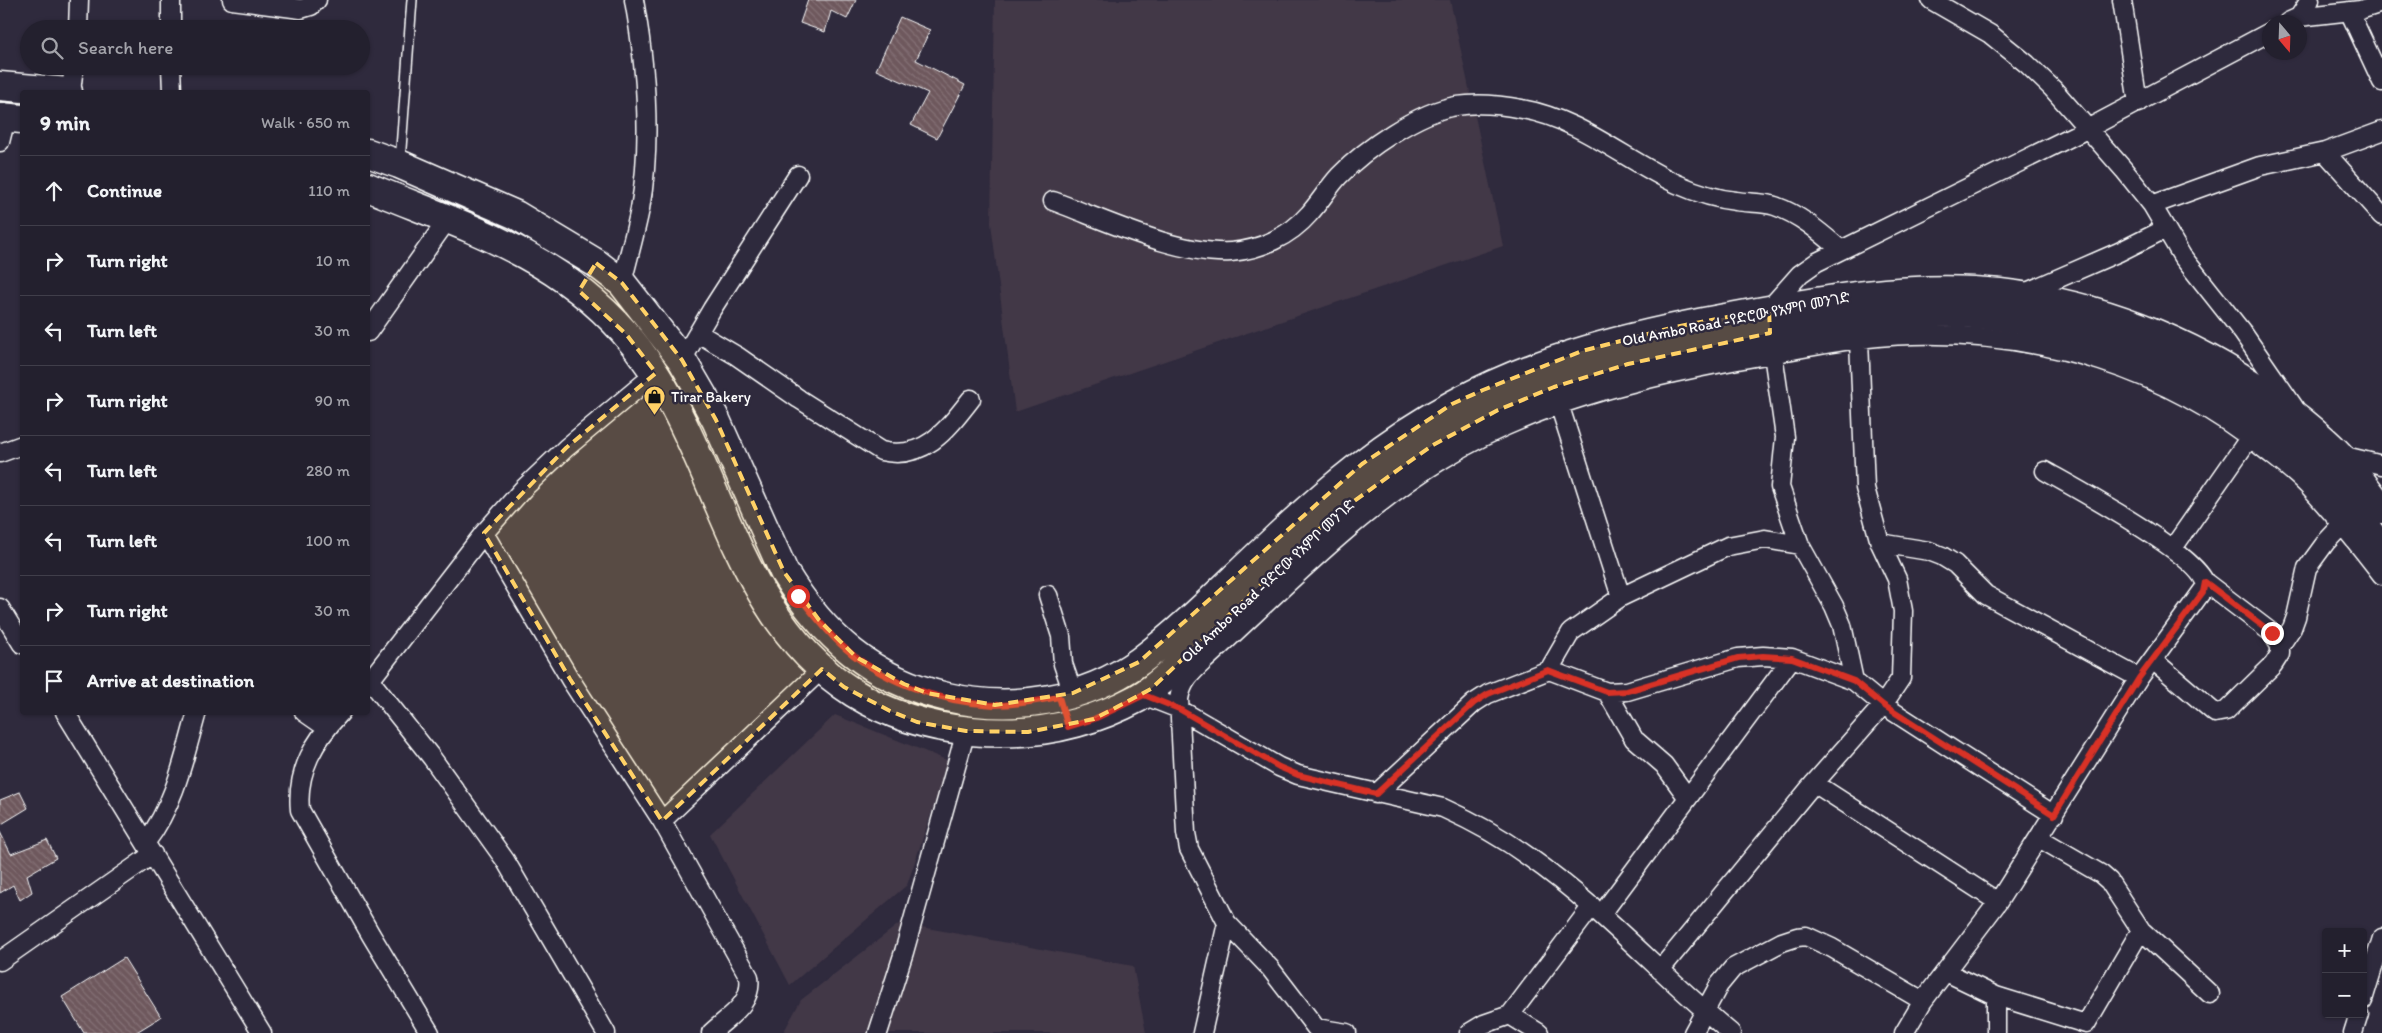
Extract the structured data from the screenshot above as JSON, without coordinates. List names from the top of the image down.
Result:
{
  "streets": {
    "main road": ["Old Ambo Road -የድሮው የአምቦ መንገድ"]
  },
  "places": {
    "shop": ["Tirar Bakery"]
  },
  "north": "bottom",
  "page": {
    "search": "Search here",
    "heading": ["9 min", "Walk · 650 m"],
    "list": [
      ["Continue", "110 m"],
      ["Turn right", "10 m"],
      ["Turn left", "30 m"],
      ["Turn right", "90 m"],
      ["Turn left", "280 m"],
      ["Turn left", "100 m"],
      ["Turn right", "30 m"],
      "Arrive at destination"
    ],
    "map_buttons": ["+", "−"]
  }
}
